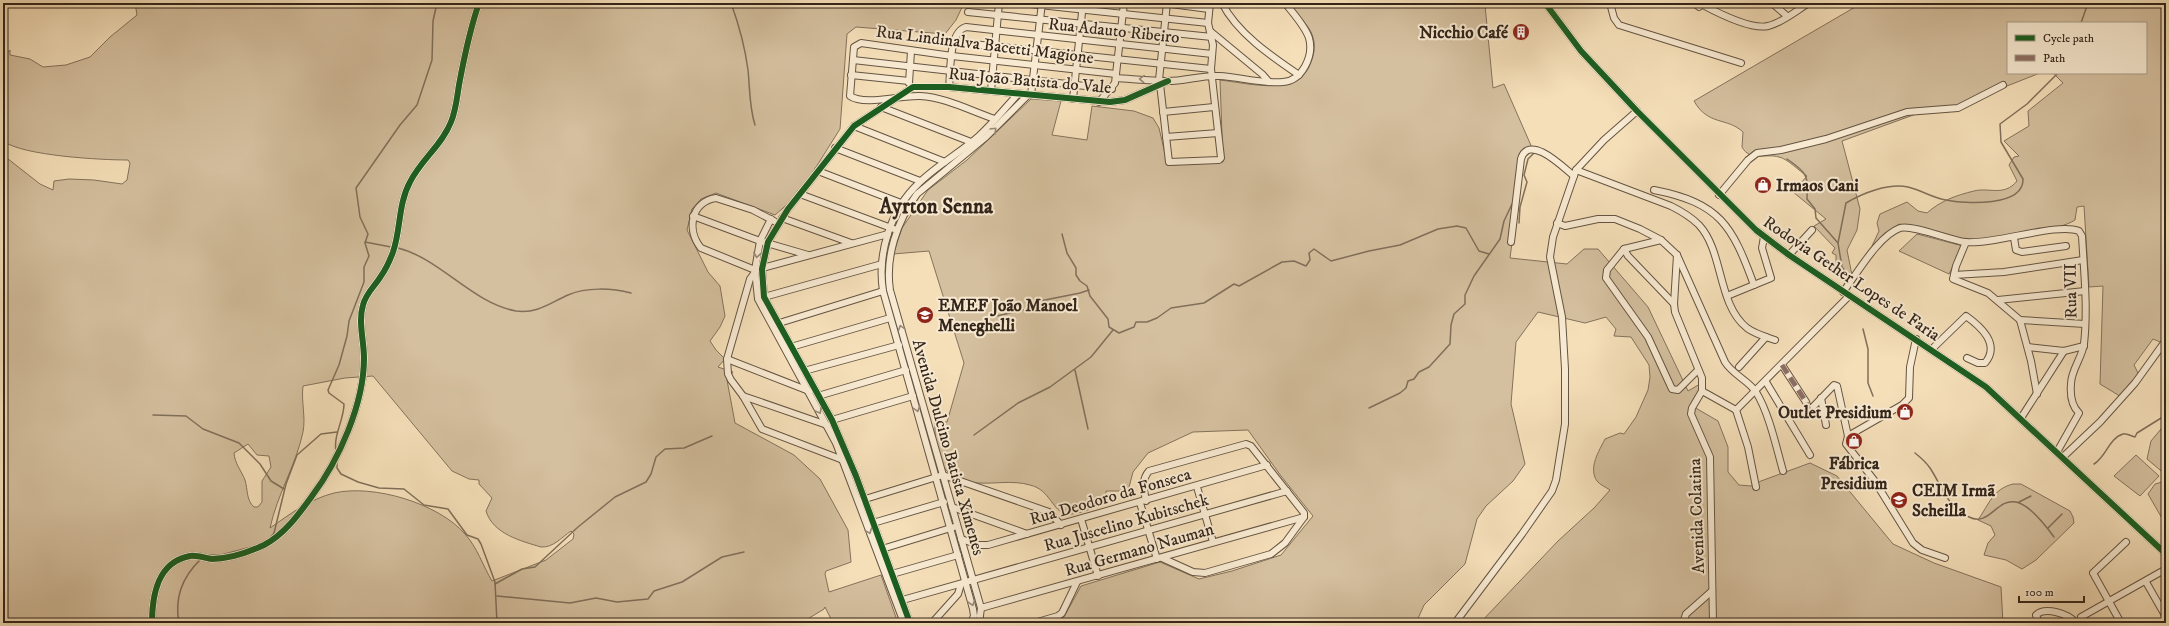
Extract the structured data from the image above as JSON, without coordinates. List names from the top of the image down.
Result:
{
  "streets": {
    "street": [
      "Rua Adauto Ribeiro",
      "Rua Lindinalva Bacetti Magione",
      "Rua João Batista do Vale",
      "Rodovia Gether Lopes de Faria",
      "Rua VII",
      "Avenida Dulcino Batista Ximenes",
      "Rua Deodoro da Fonseca",
      "Avenida Colatina",
      "Rua Juscelino Kubitschek",
      "Rua Germano Nauman"
    ]
  },
  "crossings": [
    ["Rua Lindinalva Bacetti Magione", "Rua João Batista do Vale"],
    ["Rua João Batista do Vale", "Avenida Dulcino Batista Ximenes"],
    ["Rodovia Gether Lopes de Faria", "Rua VII"],
    ["Avenida Dulcino Batista Ximenes", "Rua Deodoro da Fonseca"],
    ["Avenida Dulcino Batista Ximenes", "Rua Juscelino Kubitschek"],
    ["Avenida Dulcino Batista Ximenes", "Rua Germano Nauman"]
  ],
  "districts": ["Ayrton Senna"],
  "places": {
    "building": ["Nicchio Café"],
    "shop": ["Irmaos Cani", "Outlet Presidium", "Fábrica Presidium"],
    "school or university": ["EMEF João Manoel Meneghelli", "CEIM Irmã Scheilla"]
  },
  "legend": ["Cycle path", "Path"],
  "scale_bar": "100 m"
}
